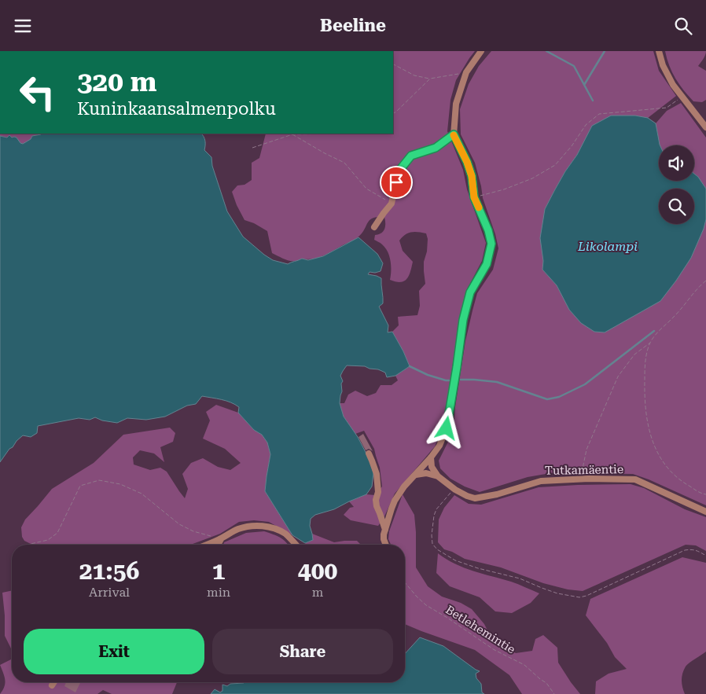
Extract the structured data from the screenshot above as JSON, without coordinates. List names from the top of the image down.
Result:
{
  "streets": {
    "street": ["Tutkamäentie"],
    "path": ["Betlehemintie"]
  },
  "water": ["Likolampi"],
  "page": {
    "header": "Beeline",
    "turn": ["320 m", "Kuninkaansalmenpolku"],
    "eta": [
      "21:56",
      "Arrival",
      "1",
      "min",
      "400",
      "m"
    ],
    "buttons": ["Exit", "Share"]
  }
}
